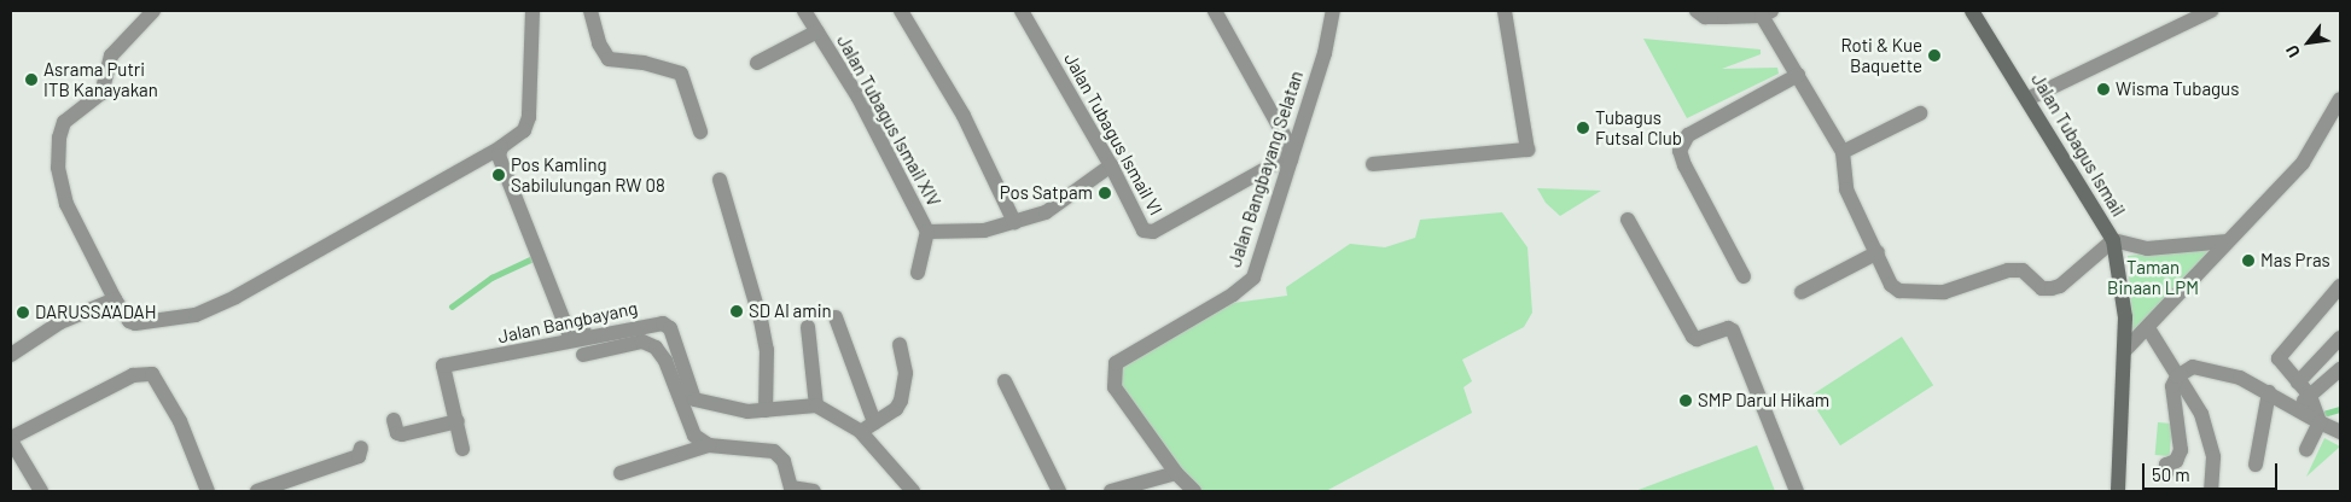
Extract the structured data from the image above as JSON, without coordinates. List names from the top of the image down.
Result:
{
  "streets": {
    "main road": ["Jalan Tubagus Ismail"],
    "street": [
      "Jalan Tubagus Ismail XIV",
      "Jalan Tubagus Ismail VI",
      "Jalan Bangbayang Selatan",
      "Jalan Bangbayang"
    ]
  },
  "crossings": [
    ["Jalan Tubagus Ismail XIV", "Jalan Tubagus Ismail VI"],
    ["Jalan Tubagus Ismail VI", "Jalan Bangbayang Selatan"]
  ],
  "parks": ["Taman Binaan LPM"],
  "places": [
    "Roti & Kue Baquette",
    "Asrama Putri ITB Kanayakan",
    "Wisma Tubagus",
    "Tubagus Futsal Club",
    "Pos Kamling Sabilulungan RW 08",
    "Pos Satpam",
    "Mas Pras",
    "SD Al amin",
    "DARUSSA'ADAH",
    "SMP Darul Hikam"
  ],
  "scale_bar": "50 m",
  "north": "bottom left"
}
